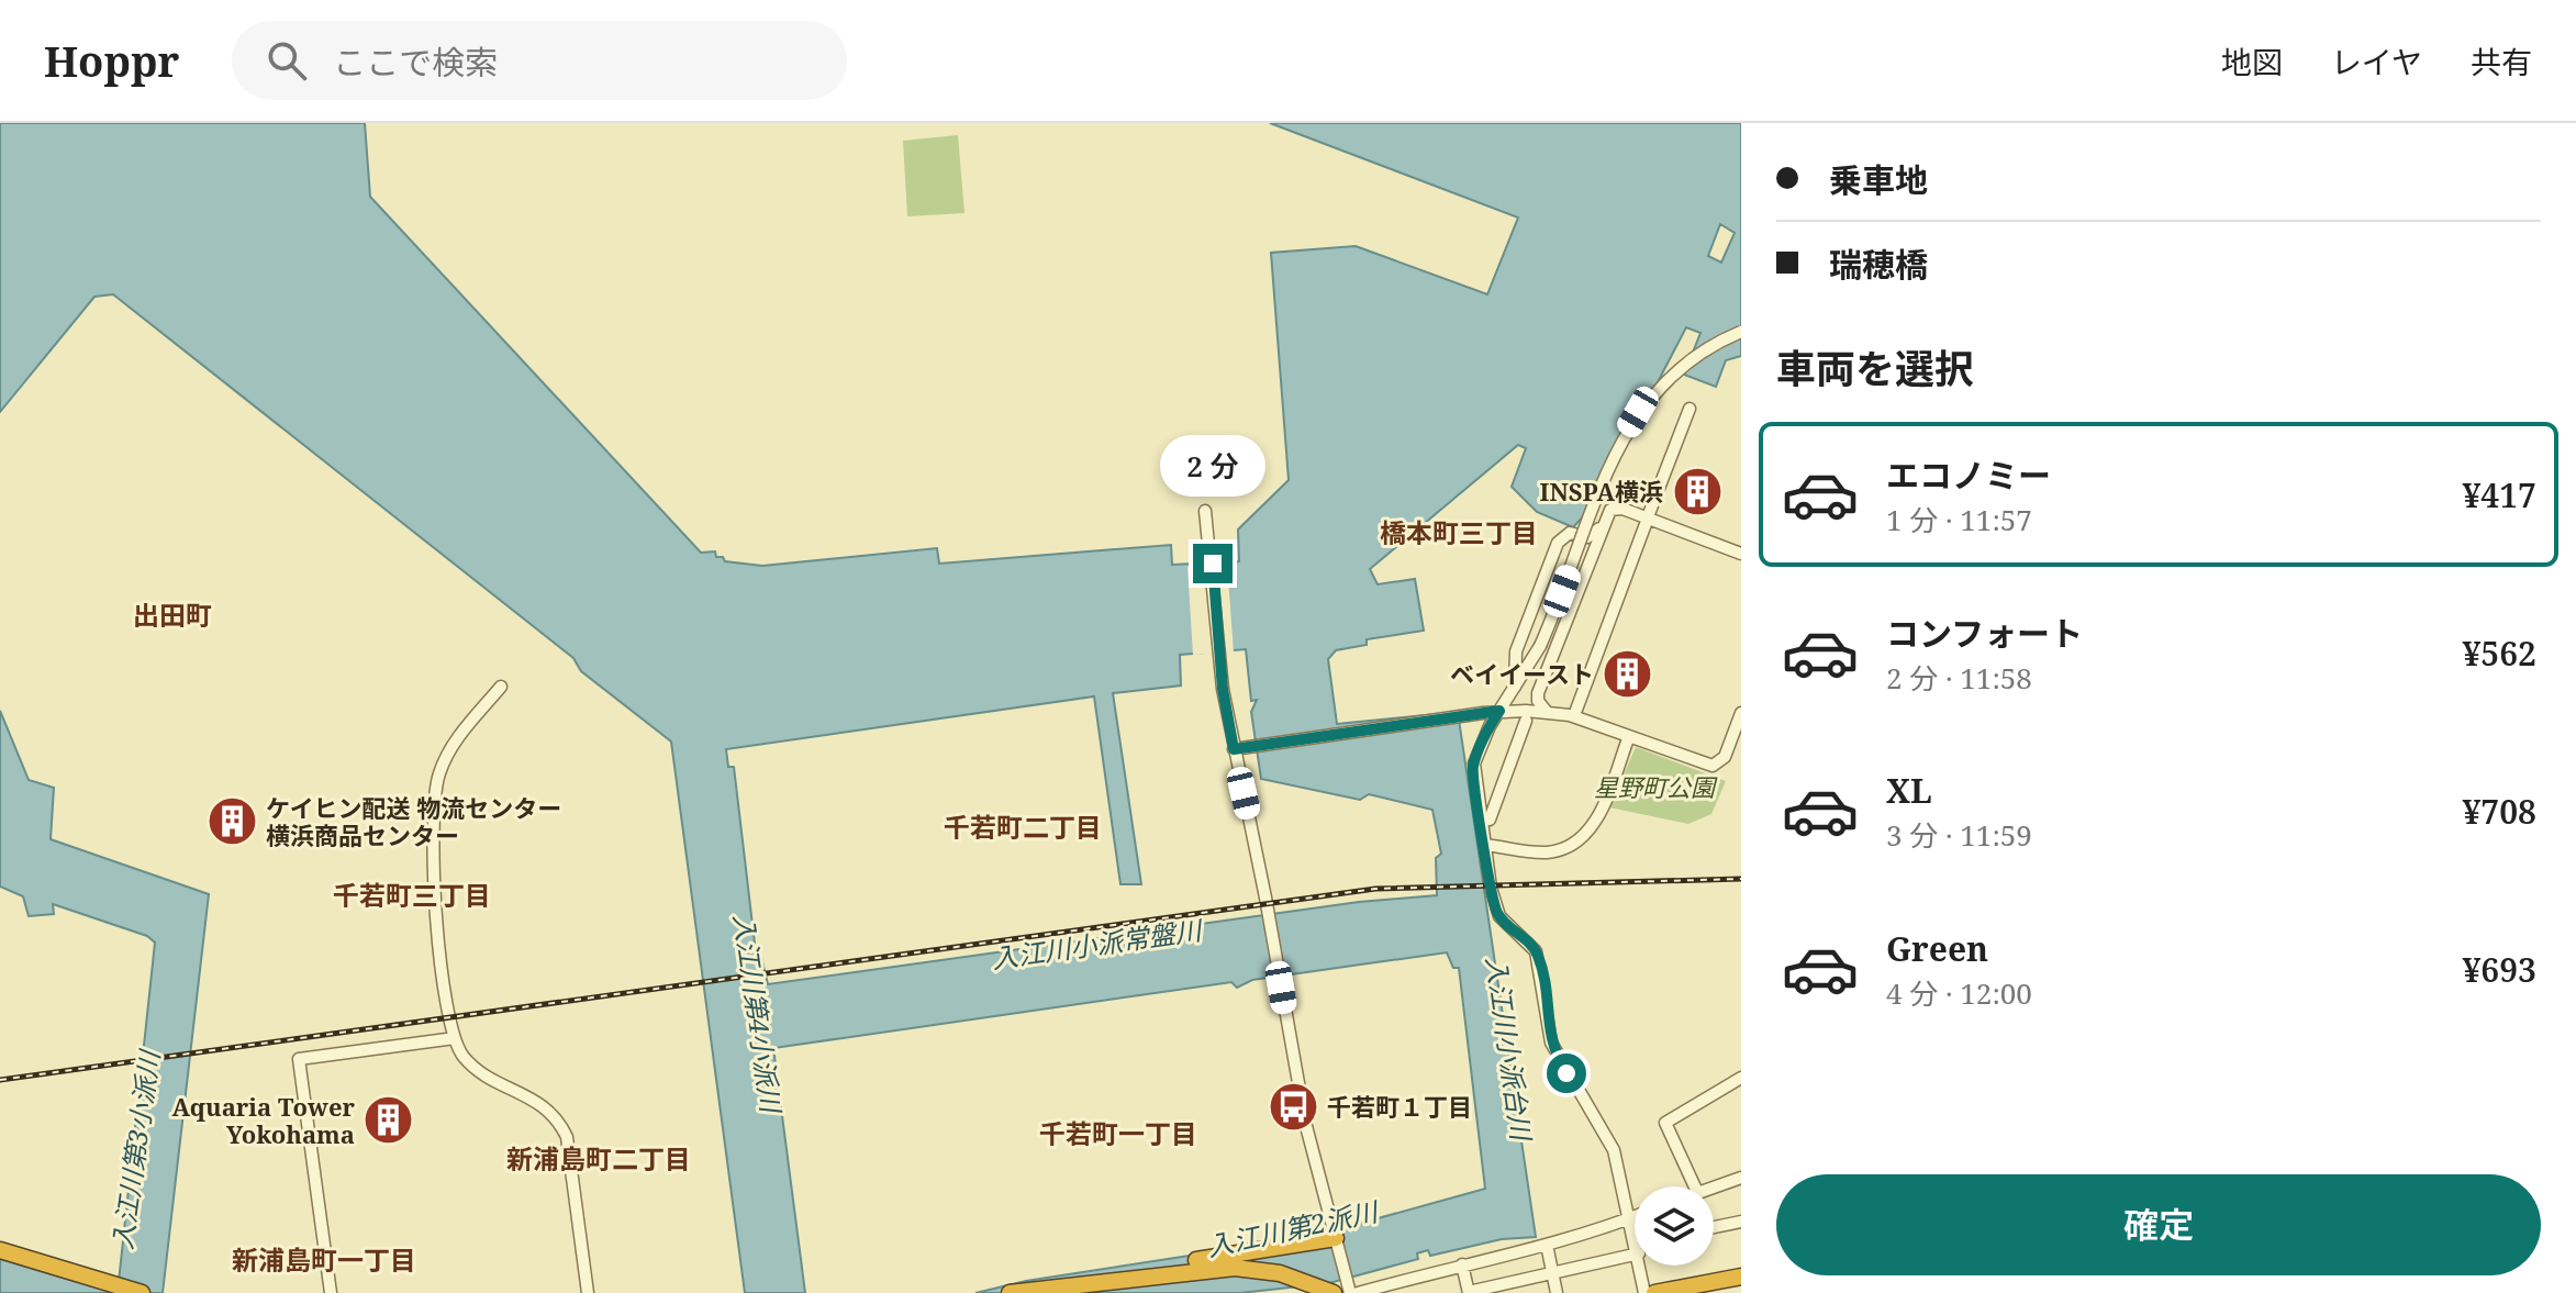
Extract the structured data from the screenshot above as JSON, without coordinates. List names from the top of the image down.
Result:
{
  "districts": [
    "橋本町三丁目",
    "出田町",
    "千若町二丁目",
    "千若町三丁目",
    "千若町一丁目",
    "新浦島町二丁目",
    "新浦島町一丁目"
  ],
  "water": [
    "入江川小派常盤川",
    "入江川第4小派川",
    "入江川小派台川",
    "入江川第3小派川",
    "入江川第2派川"
  ],
  "parks": ["星野町公園"],
  "places": {
    "building": [
      "INSPA横浜",
      "ベイイースト",
      "ケイヒン配送 物流センター 横浜商品センター",
      "Aquaria Tower Yokohama"
    ],
    "bus stop": ["千若町１丁目"]
  },
  "page": {
    "header": "Hoppr",
    "search": "ここで検索",
    "nav": ["地図", "レイヤ", "共有"],
    "banner": ["乗車地", "瑞穂橋"],
    "heading": "車両を選択",
    "list": [
      {
        "name": "エコノミー",
        "note": "1 分 · 11:57",
        "value": "¥417"
      },
      {
        "name": "コンフォート",
        "note": "2 分 · 11:58",
        "value": "¥562"
      },
      {
        "name": "XL",
        "note": "3 分 · 11:59",
        "value": "¥708"
      },
      {
        "name": "Green",
        "note": "4 分 · 12:00",
        "value": "¥693"
      }
    ],
    "bubble": "2 分",
    "buttons": "確定"
  }
}
